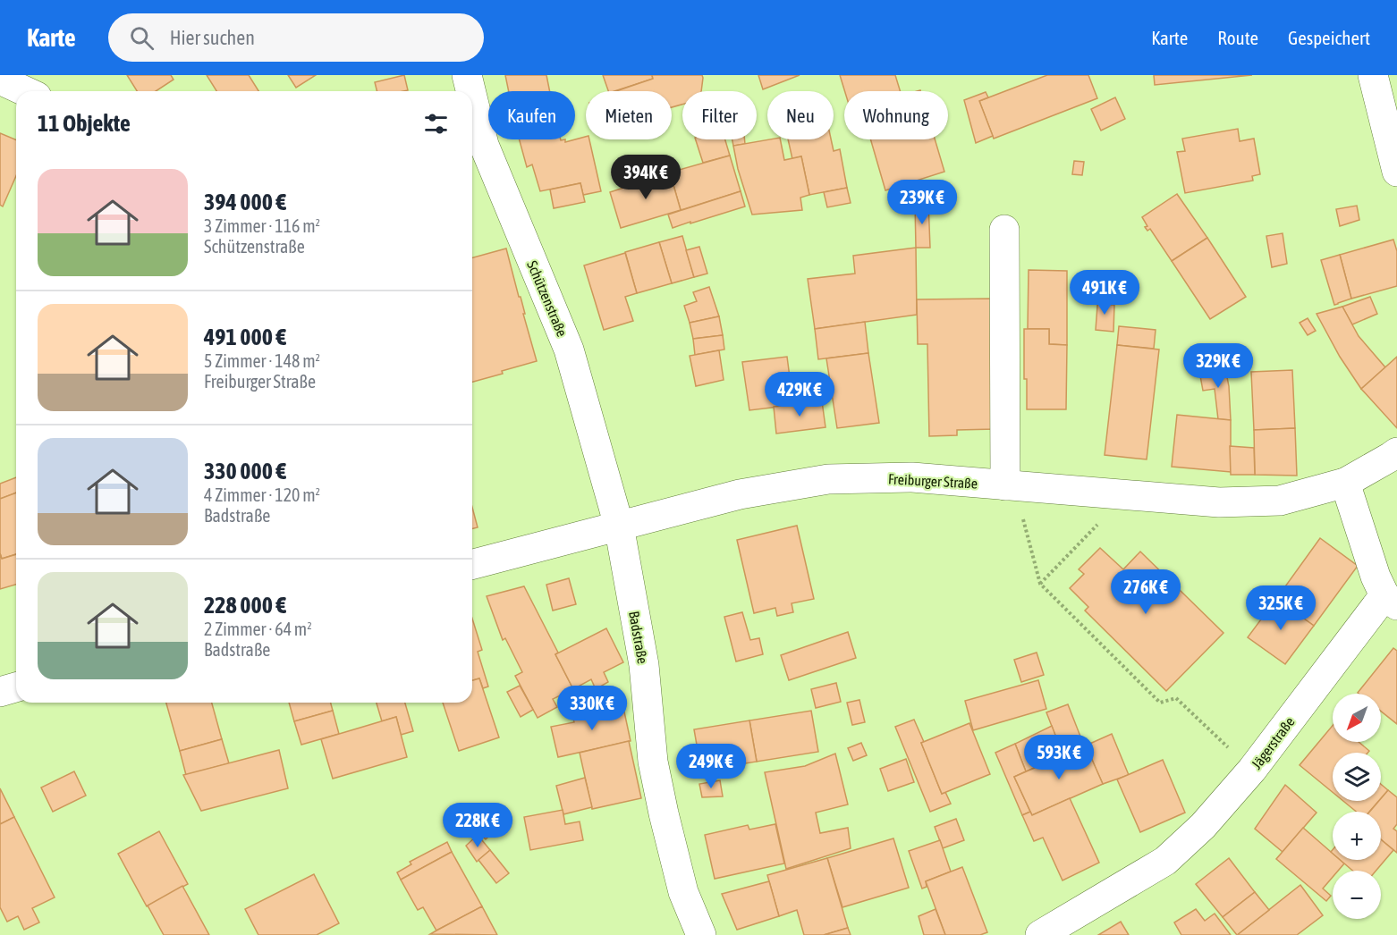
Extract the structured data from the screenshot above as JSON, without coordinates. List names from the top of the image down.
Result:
{
  "streets": {
    "street": [
      "Schützenstraße",
      "Freiburger Straße",
      "Badstraße",
      "Jägerstraße"
    ]
  },
  "crossings": [
    ["Schützenstraße", "Freiburger Straße"],
    ["Schützenstraße", "Badstraße"],
    ["Freiburger Straße", "Badstraße"],
    ["Freiburger Straße", "Jägerstraße"]
  ],
  "north": "bottom left",
  "page": {
    "header": "Karte",
    "search": "Hier suchen",
    "nav": ["Karte", "Route", "Gespeichert"],
    "chip": [
      "Kaufen",
      "Mieten",
      "Filter",
      "Neu",
      "Wohnung"
    ],
    "heading": "11 Objekte",
    "price": [
      "394K €",
      "239K €",
      "491K €",
      "329K €",
      "429K €",
      "276K €",
      "325K €",
      "330K €",
      "593K €",
      "249K €",
      "228K €"
    ],
    "list": [
      {
        "name": "394 000 €",
        "note": "3 Zimmer · 116 m² · Schützenstraße"
      },
      {
        "name": "491 000 €",
        "note": "5 Zimmer · 148 m² · Freiburger Straße"
      },
      {
        "name": "330 000 €",
        "note": "4 Zimmer · 120 m² · Badstraße"
      },
      {
        "name": "228 000 €",
        "note": "2 Zimmer · 64 m² · Badstraße"
      }
    ],
    "map_buttons": ["+", "−"]
  }
}
